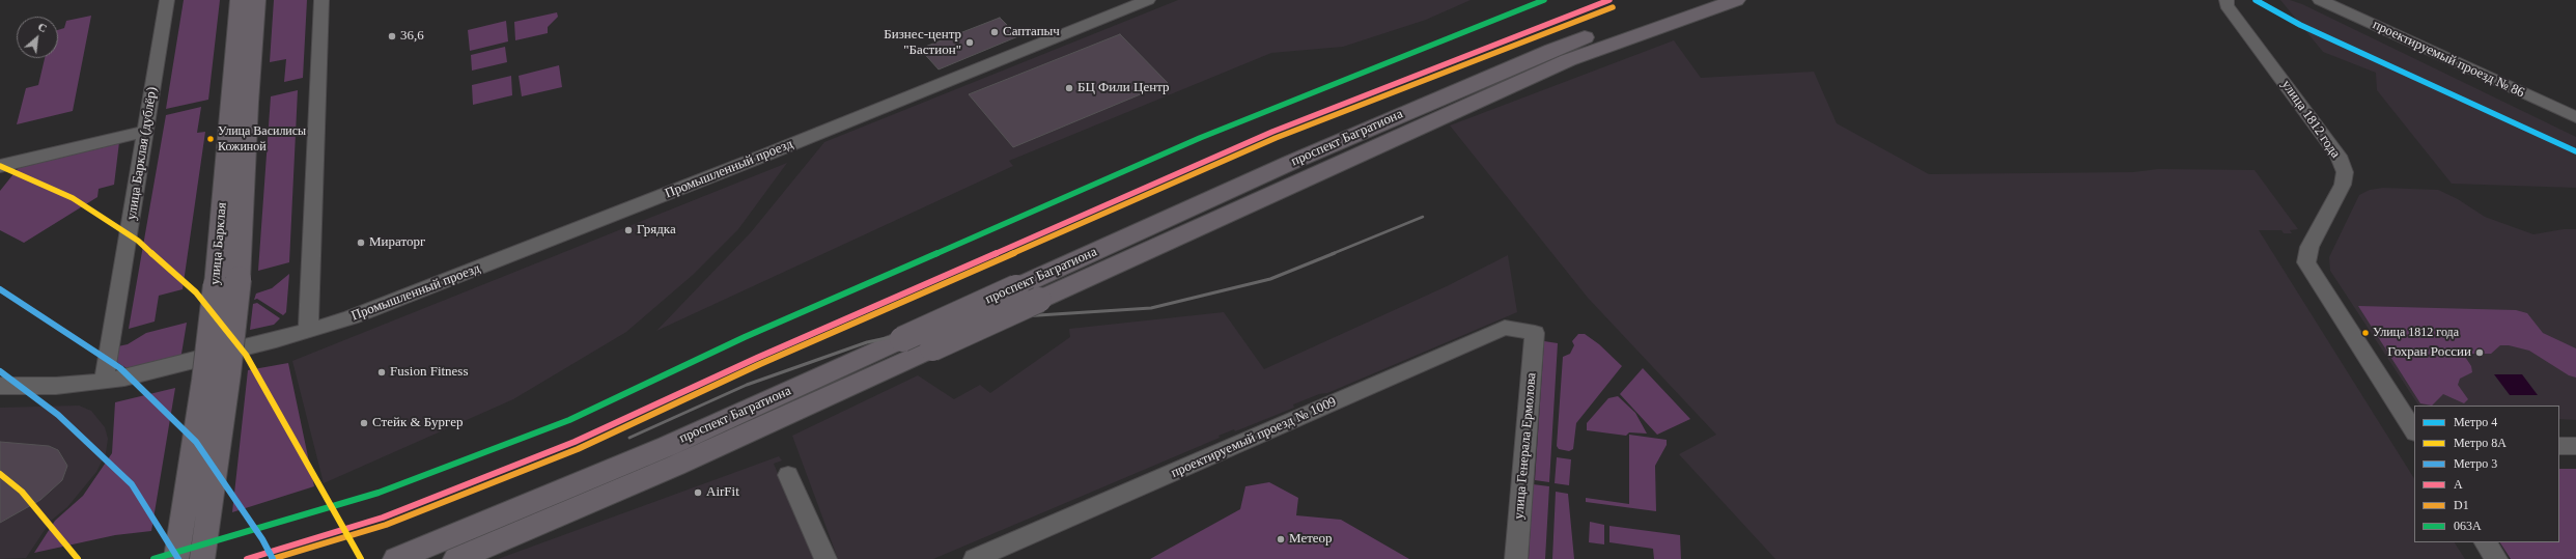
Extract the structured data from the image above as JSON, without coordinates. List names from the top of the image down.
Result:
{
  "streets": {
    "main road": ["проспект Багратиона", "улица Барклая"],
    "street": [
      "проектируемый проезд № 86",
      "улица 1812 года",
      "улица Барклая (дублёр)",
      "Промышленный проезд",
      "проектируемый проезд № 1009",
      "улица Генерала Ермолова"
    ]
  },
  "crossings": [
    ["улица Барклая (дублёр)", "Промышленный проезд"],
    ["проектируемый проезд № 1009", "улица Генерала Ермолова"]
  ],
  "places": [
    "Саптапыч",
    "36,6",
    "Бизнес-центр \"Бастион\"",
    "БЦ Фили Центр",
    "Улица Василисы Кожиной",
    "Грядка",
    "Мираторг",
    "Улица 1812 года",
    "Гохран России",
    "Fusion Fitness",
    "Стейк & Бургер",
    "AirFit",
    "Метеор"
  ],
  "lines": [
    "metro line 4",
    "transit line A",
    "transit line 063А",
    "transit line D1",
    "metro line 8А",
    "metro line 3"
  ],
  "legend": [
    "Метро 4",
    "Метро 8А",
    "Метро 3",
    "A",
    "D1",
    "063А"
  ],
  "north": "top right"
}
